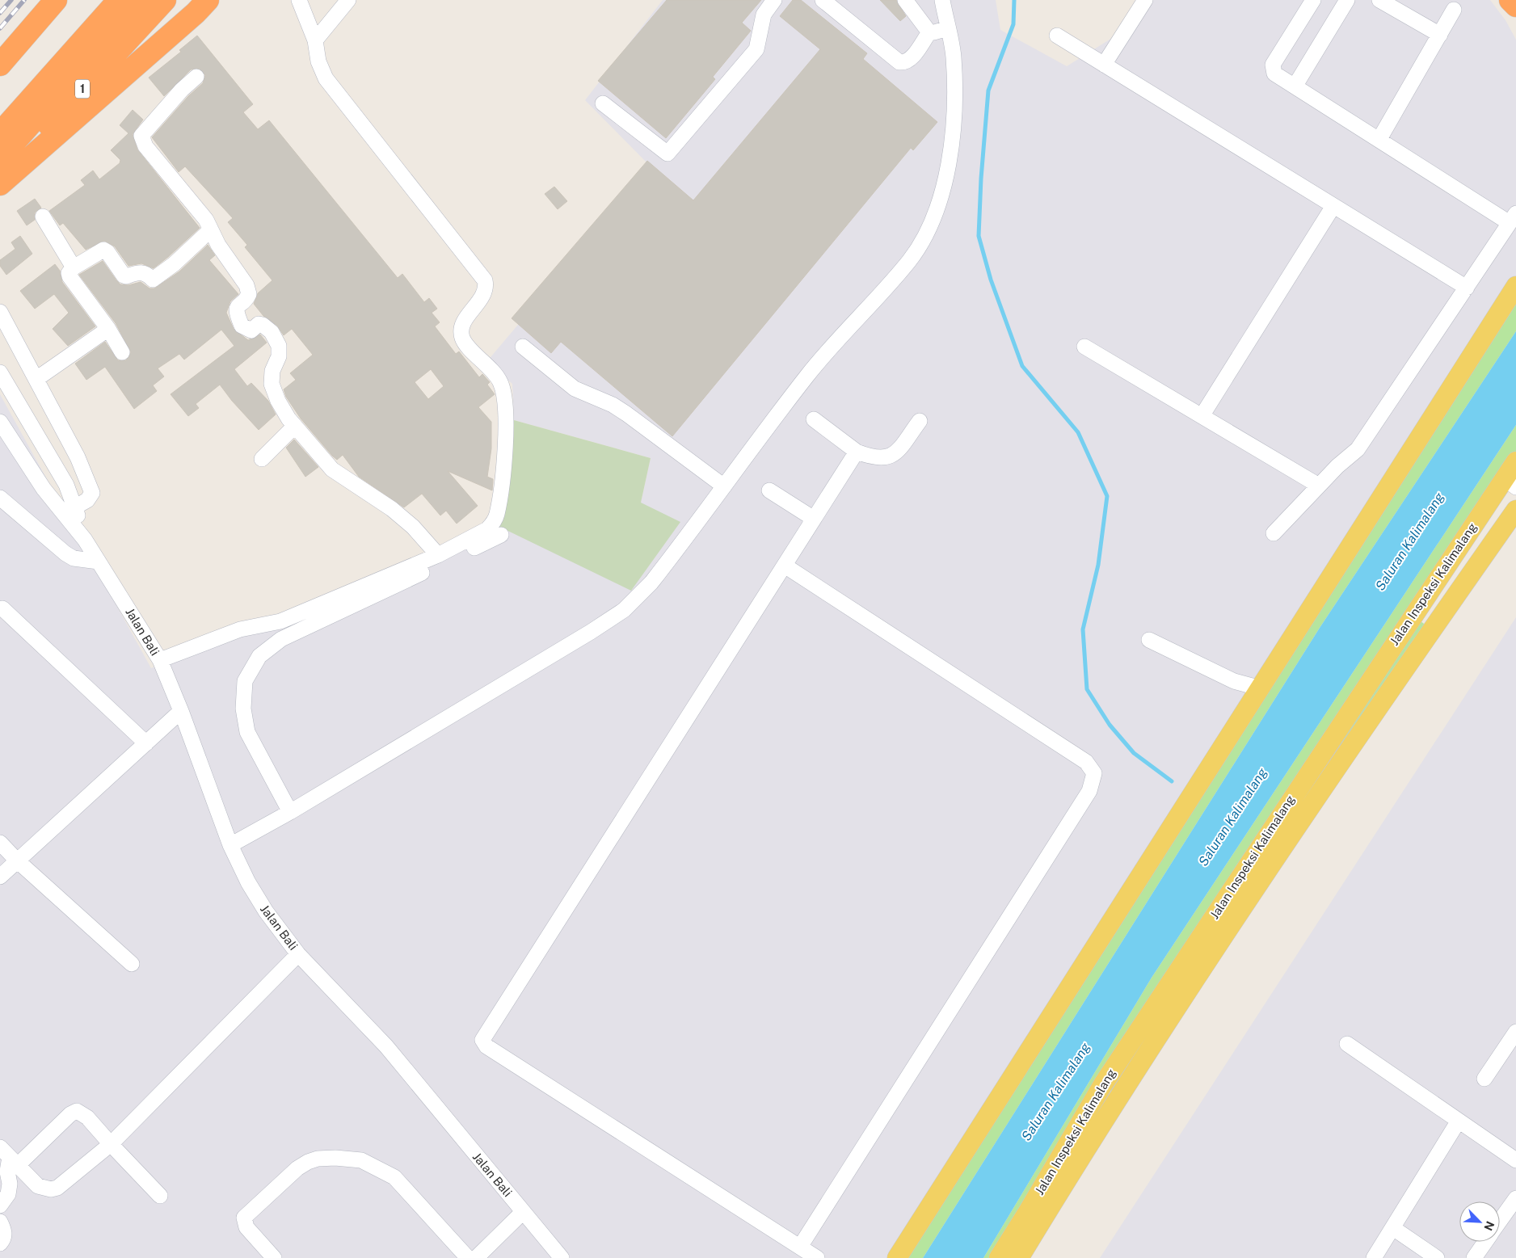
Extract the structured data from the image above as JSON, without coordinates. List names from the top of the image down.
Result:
{
  "streets": {
    "highway": ["1"],
    "main road": ["Jalan Inspeksi Kalimalang"],
    "street": ["Jalan Bali"]
  },
  "water": ["Saluran Kalimalang"],
  "north": "bottom right"
}
